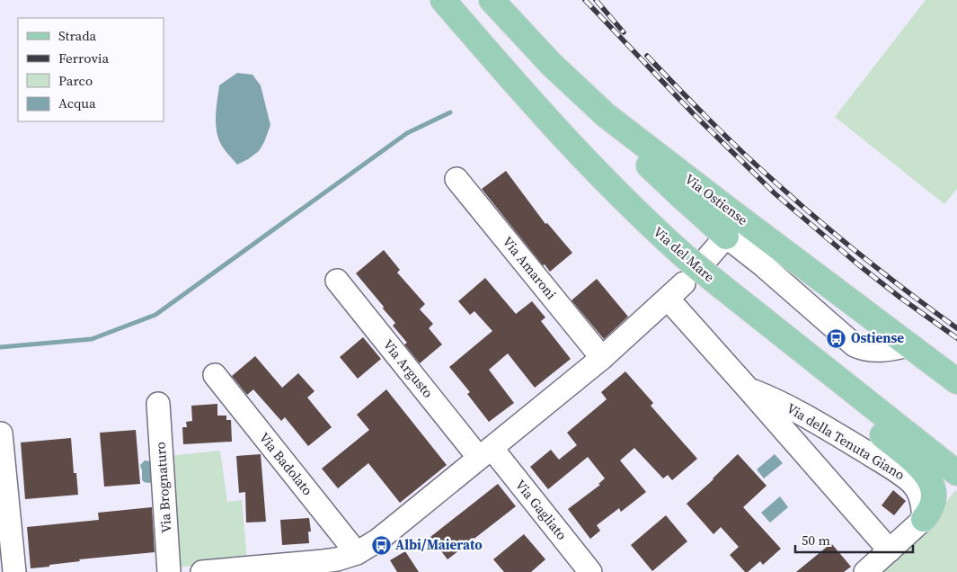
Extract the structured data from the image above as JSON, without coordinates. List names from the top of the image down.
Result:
{
  "streets": {
    "main road": ["Via Ostiense", "Via del Mare"],
    "street": [
      "Via Amaroni",
      "Via Argusto",
      "Via della Tenuta Giano",
      "Via Badolato",
      "Via Brognaturo",
      "Via Gagliato"
    ]
  },
  "crossings": [
    ["Via Argusto", "Via Gagliato"]
  ],
  "places": {
    "bus stop": ["Ostiense", "Albi/Maierato"]
  },
  "legend": [
    "Strada",
    "Ferrovia",
    "Parco",
    "Acqua"
  ],
  "scale_bar": "50 m"
}
